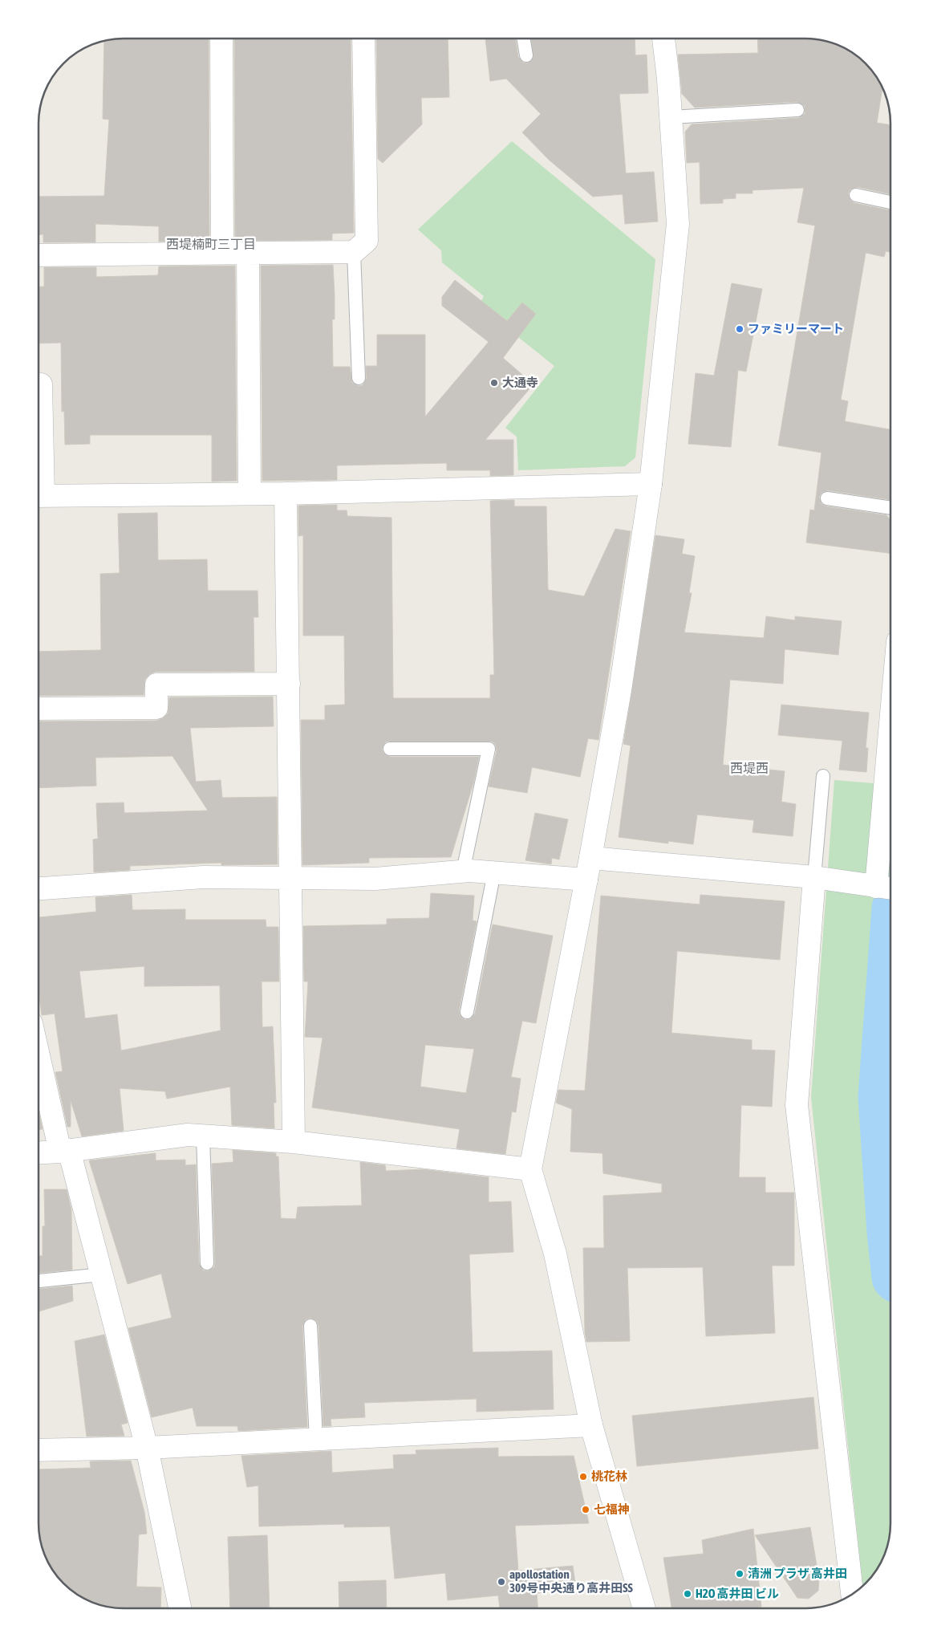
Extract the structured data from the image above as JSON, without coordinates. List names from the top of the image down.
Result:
{
  "districts": ["西堤楠町三丁目", "西堤西"],
  "places": [
    "ファミリーマート",
    "大通寺",
    "桃花林",
    "七福神",
    "清洲 プラザ 高井田",
    "apollostation 309号中央通り高井田SS",
    "H2O 高井田 ビル"
  ]
}
